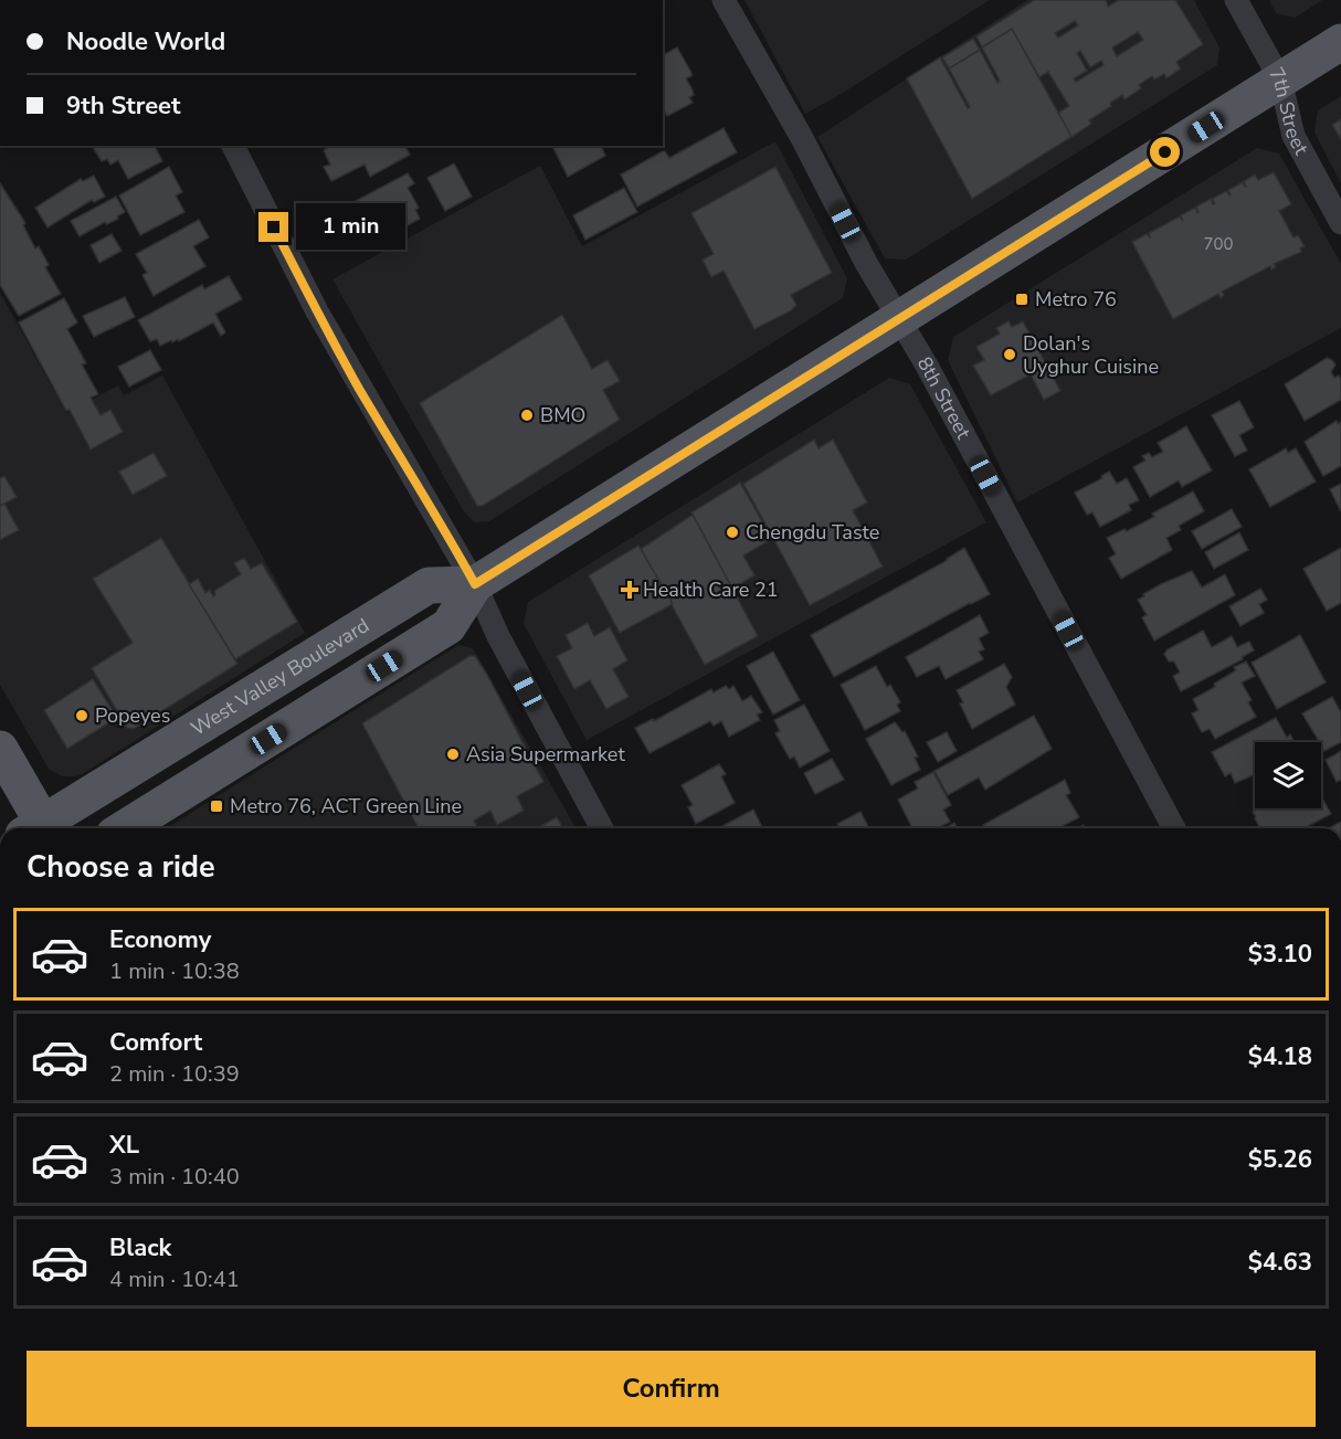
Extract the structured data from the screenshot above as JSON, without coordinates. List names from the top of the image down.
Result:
{
  "streets": {
    "main road": ["West Valley Boulevard"],
    "street": ["7th Street", "8th Street"]
  },
  "places": {
    "transit": ["Metro 76", "Metro 76, ACT Green Line"],
    "other": [
      "Dolan's Uyghur Cuisine",
      "BMO",
      "Chengdu Taste",
      "Popeyes",
      "Asia Supermarket"
    ],
    "health": ["Health Care 21"]
  },
  "house_numbers": ["700"],
  "page": {
    "banner": ["Noodle World", "9th Street"],
    "bubble": "1 min",
    "heading": "Choose a ride",
    "list": [
      {
        "name": "Economy",
        "note": "1 min · 10:38",
        "value": "$3.10"
      },
      {
        "name": "Comfort",
        "note": "2 min · 10:39",
        "value": "$4.18"
      },
      {
        "name": "XL",
        "note": "3 min · 10:40",
        "value": "$5.26"
      },
      {
        "name": "Black",
        "note": "4 min · 10:41",
        "value": "$4.63"
      }
    ],
    "buttons": "Confirm"
  }
}
